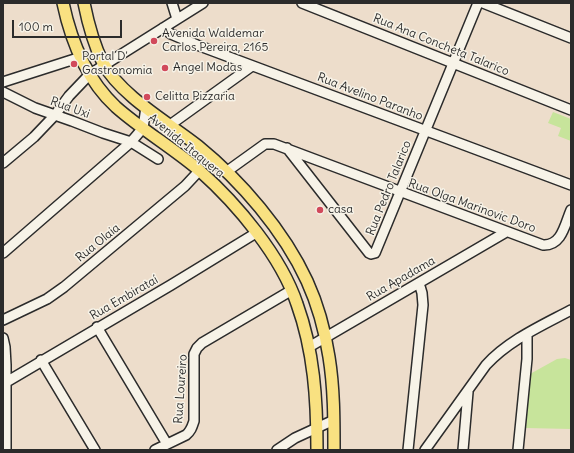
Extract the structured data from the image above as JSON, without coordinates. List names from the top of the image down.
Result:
{
  "streets": {
    "main road": ["Avenida Itaquera"],
    "street": [
      "Rua Ana Concheta Talarico",
      "Rua Avelino Paranho",
      "Rua Uxi",
      "Rua Pedro Talarico",
      "Rua Olga Marinovic Doro",
      "Rua Olaia",
      "Rua Apadama",
      "Rua Embirataí",
      "Rua Loureiro"
    ]
  },
  "crossings": [
    ["Rua Ana Concheta Talarico", "Rua Pedro Talarico"],
    ["Rua Avelino Paranho", "Rua Pedro Talarico"],
    ["Avenida Itaquera", "Rua Olga Marinovic Doro"],
    ["Avenida Itaquera", "Rua Olaia"],
    ["Avenida Itaquera", "Rua Apadama"],
    ["Avenida Itaquera", "Rua Embirataí"],
    ["Avenida Itaquera", "Rua Loureiro"],
    ["Rua Pedro Talarico", "Rua Olga Marinovic Doro"],
    ["Rua Olga Marinovic Doro", "Rua Apadama"]
  ],
  "places": [
    "Avenida Waldemar Carlos Pereira, 2165",
    "Portal D' Gastronomia",
    "Angel Modas",
    "Celitta Pizzaria",
    "casa"
  ],
  "scale_bar": "100 m"
}
